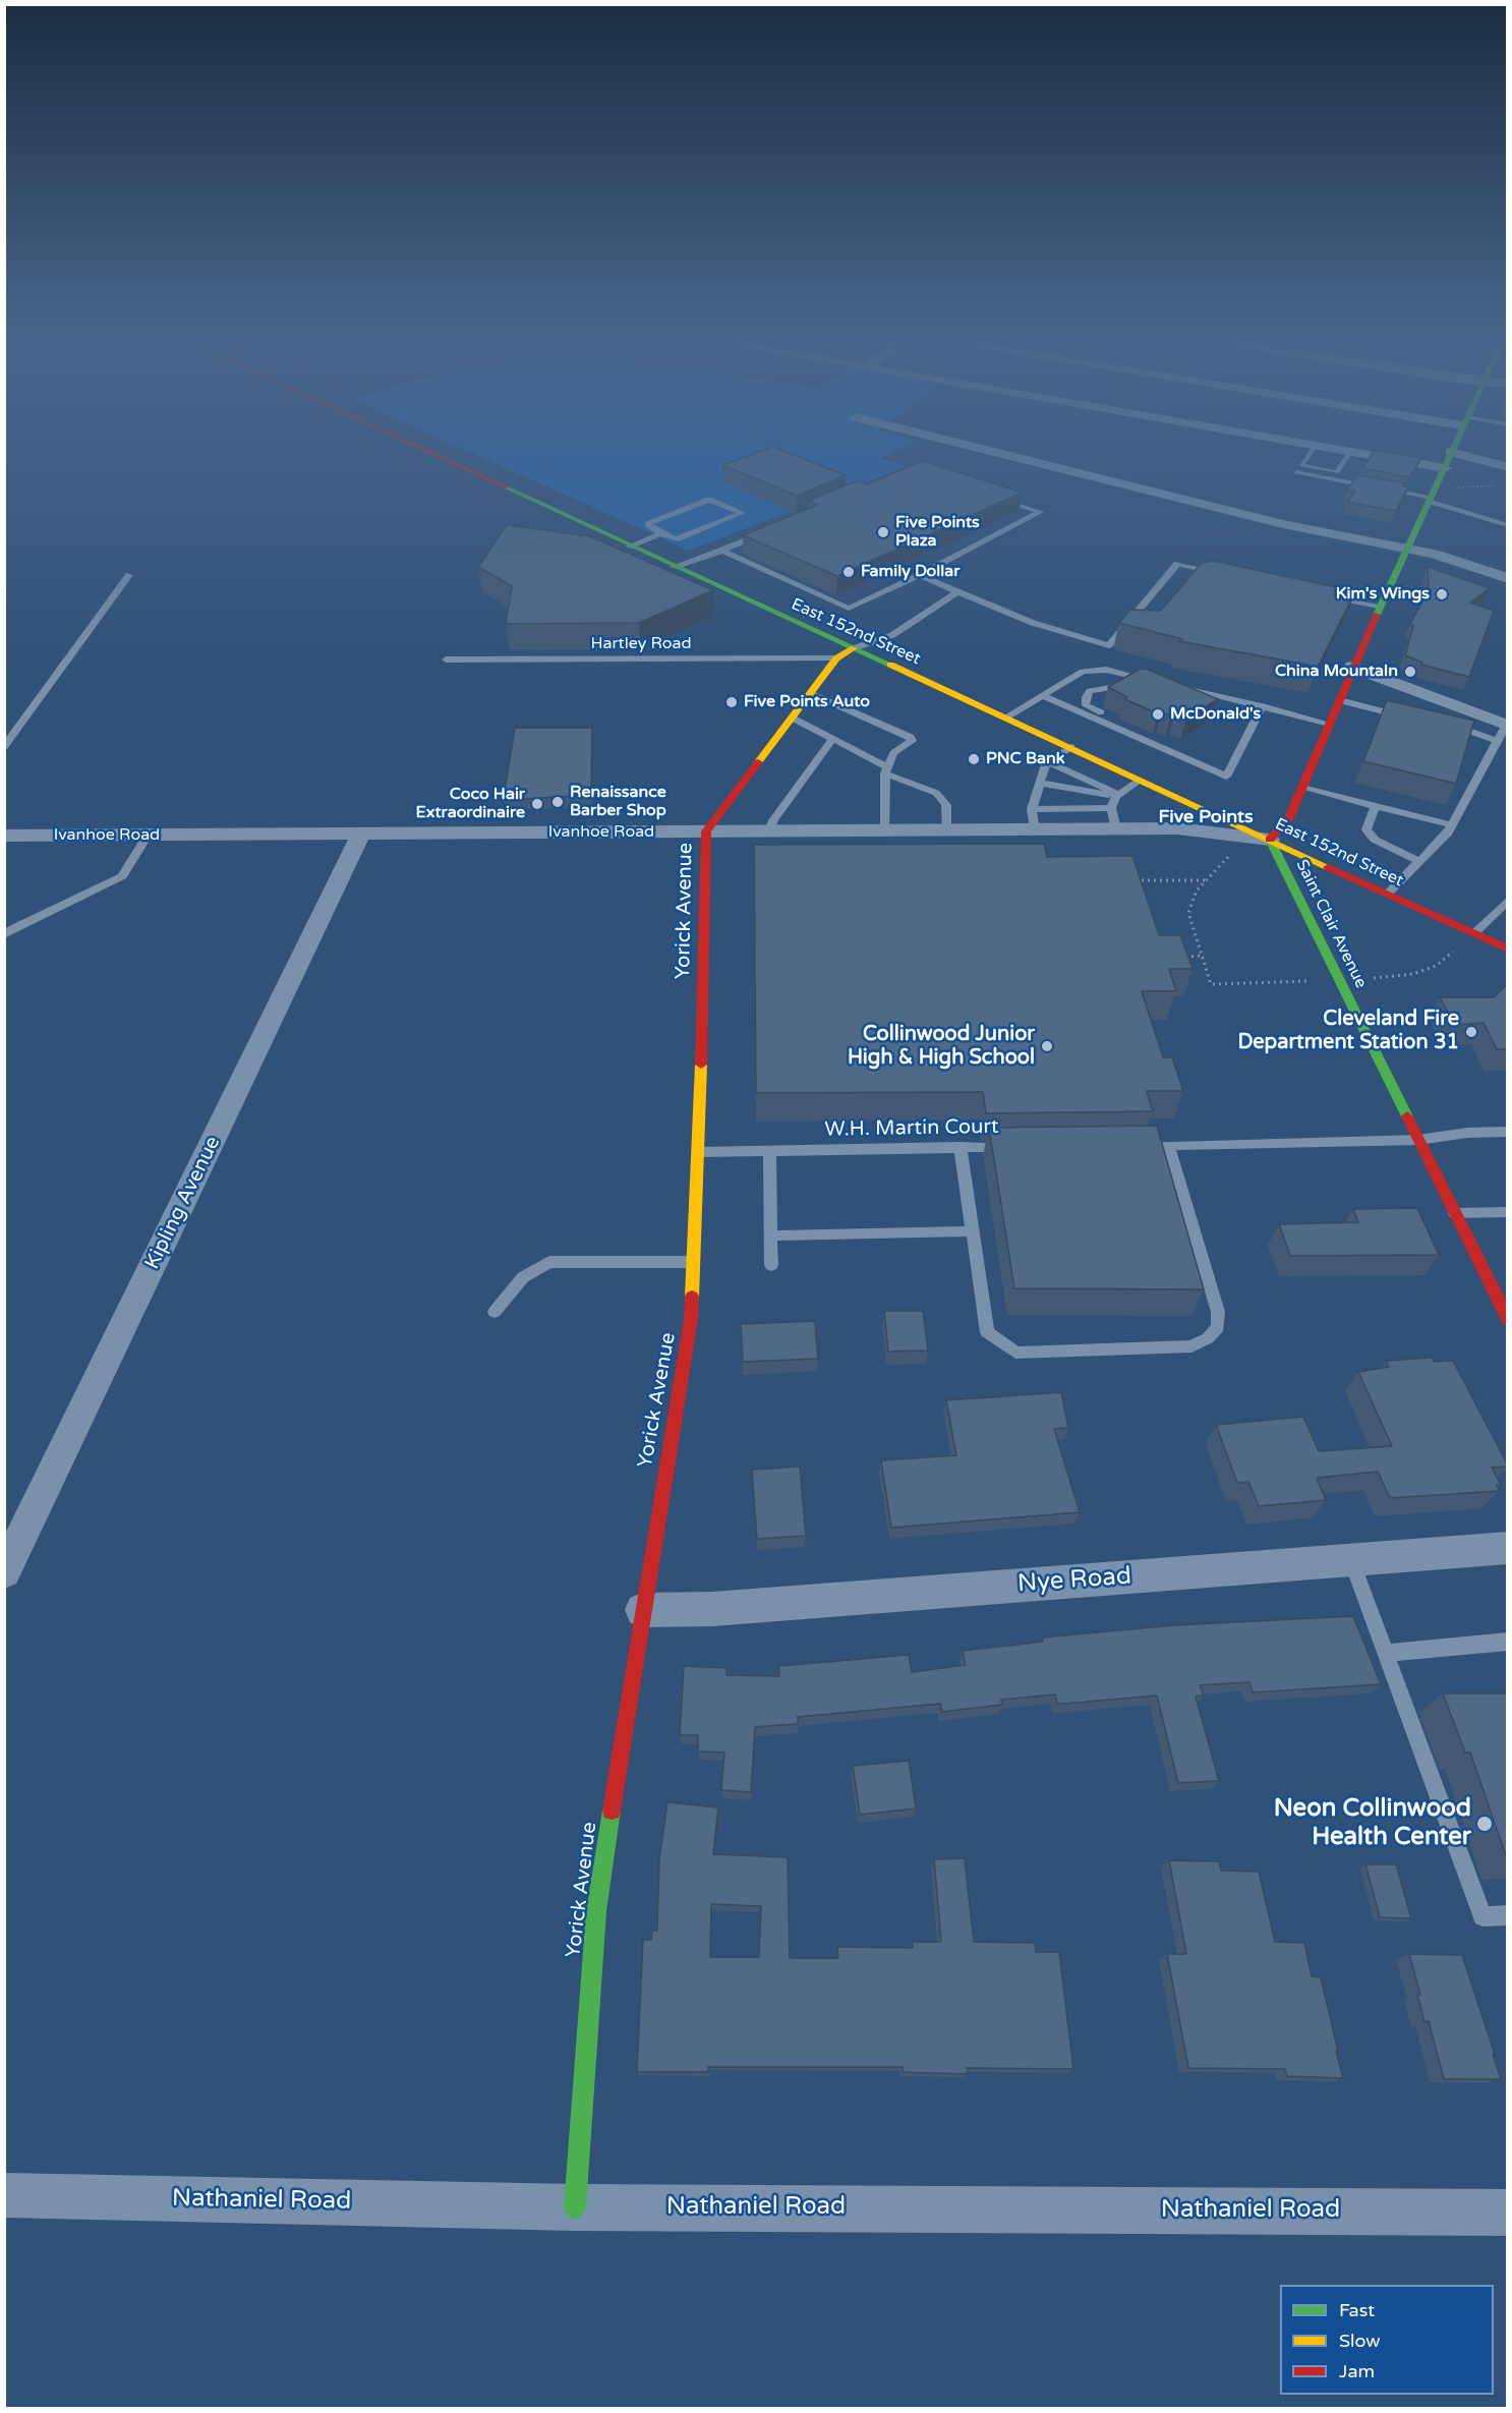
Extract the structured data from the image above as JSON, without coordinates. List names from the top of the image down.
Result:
{
  "streets": {
    "street": [
      "East 152nd Street",
      "Ivanhoe Road",
      "Yorick Avenue",
      "Saint Clair Avenue",
      "Kipling Avenue",
      "Nye Road",
      "Nathaniel Road"
    ],
    "lane": ["Hartley Road", "W.H. Martin Court"]
  },
  "crossings": [
    ["East 152nd Street", "Ivanhoe Road"],
    ["East 152nd Street", "Yorick Avenue"],
    ["East 152nd Street", "Saint Clair Avenue"],
    ["Hartley Road", "Yorick Avenue"],
    ["Ivanhoe Road", "Yorick Avenue"],
    ["Ivanhoe Road", "Saint Clair Avenue"],
    ["Ivanhoe Road", "Kipling Avenue"],
    ["Yorick Avenue", "W.H. Martin Court"],
    ["Yorick Avenue", "Nye Road"],
    ["Yorick Avenue", "Nathaniel Road"]
  ],
  "districts": ["Five Points"],
  "places": [
    "Five Points Plaza",
    "Family Dollar",
    "Kim's Wings",
    "China MountaIn",
    "Five Points Auto",
    "McDonald's",
    "PNC Bank",
    "Renaissance Barber Shop",
    "Coco Hair Extraordinaire",
    "Cleveland Fire Department Station 31",
    "Collinwood Junior High & High School",
    "Neon Collinwood Health Center"
  ],
  "legend": ["Fast", "Slow", "Jam"]
}
